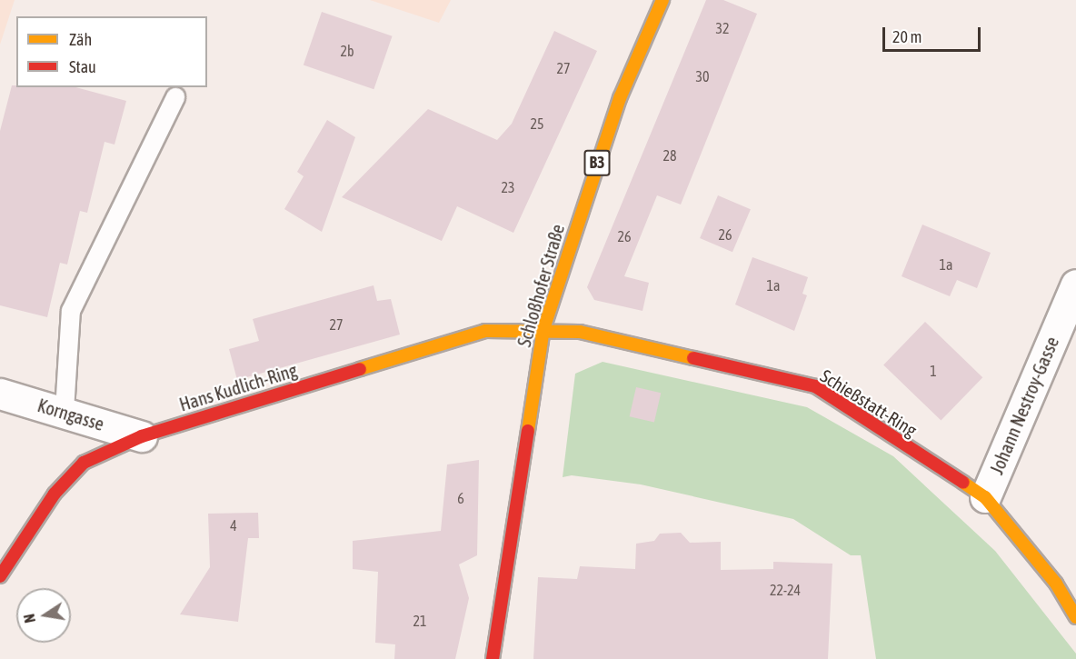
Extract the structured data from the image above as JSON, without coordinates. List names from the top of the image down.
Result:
{
  "streets": {
    "street": [
      "B3",
      "Schloßhofer Straße",
      "Hans Kudlich-Ring",
      "Schießstatt-Ring",
      "Johann Nestroy-Gasse",
      "Korngasse"
    ]
  },
  "crossings": [
    ["Schloßhofer Straße", "Hans Kudlich-Ring"],
    ["Schloßhofer Straße", "Schießstatt-Ring"],
    ["Hans Kudlich-Ring", "Schießstatt-Ring"],
    ["Hans Kudlich-Ring", "Korngasse"],
    ["Schießstatt-Ring", "Johann Nestroy-Gasse"]
  ],
  "house_numbers": [
    "32",
    "2b",
    "27",
    "30",
    "25",
    "28",
    "23",
    "26",
    "26",
    "1a",
    "1a",
    "27",
    "1",
    "6",
    "4",
    "22-24",
    "21"
  ],
  "legend": ["Zäh", "Stau"],
  "scale_bar": "20 m",
  "north": "left"
}
